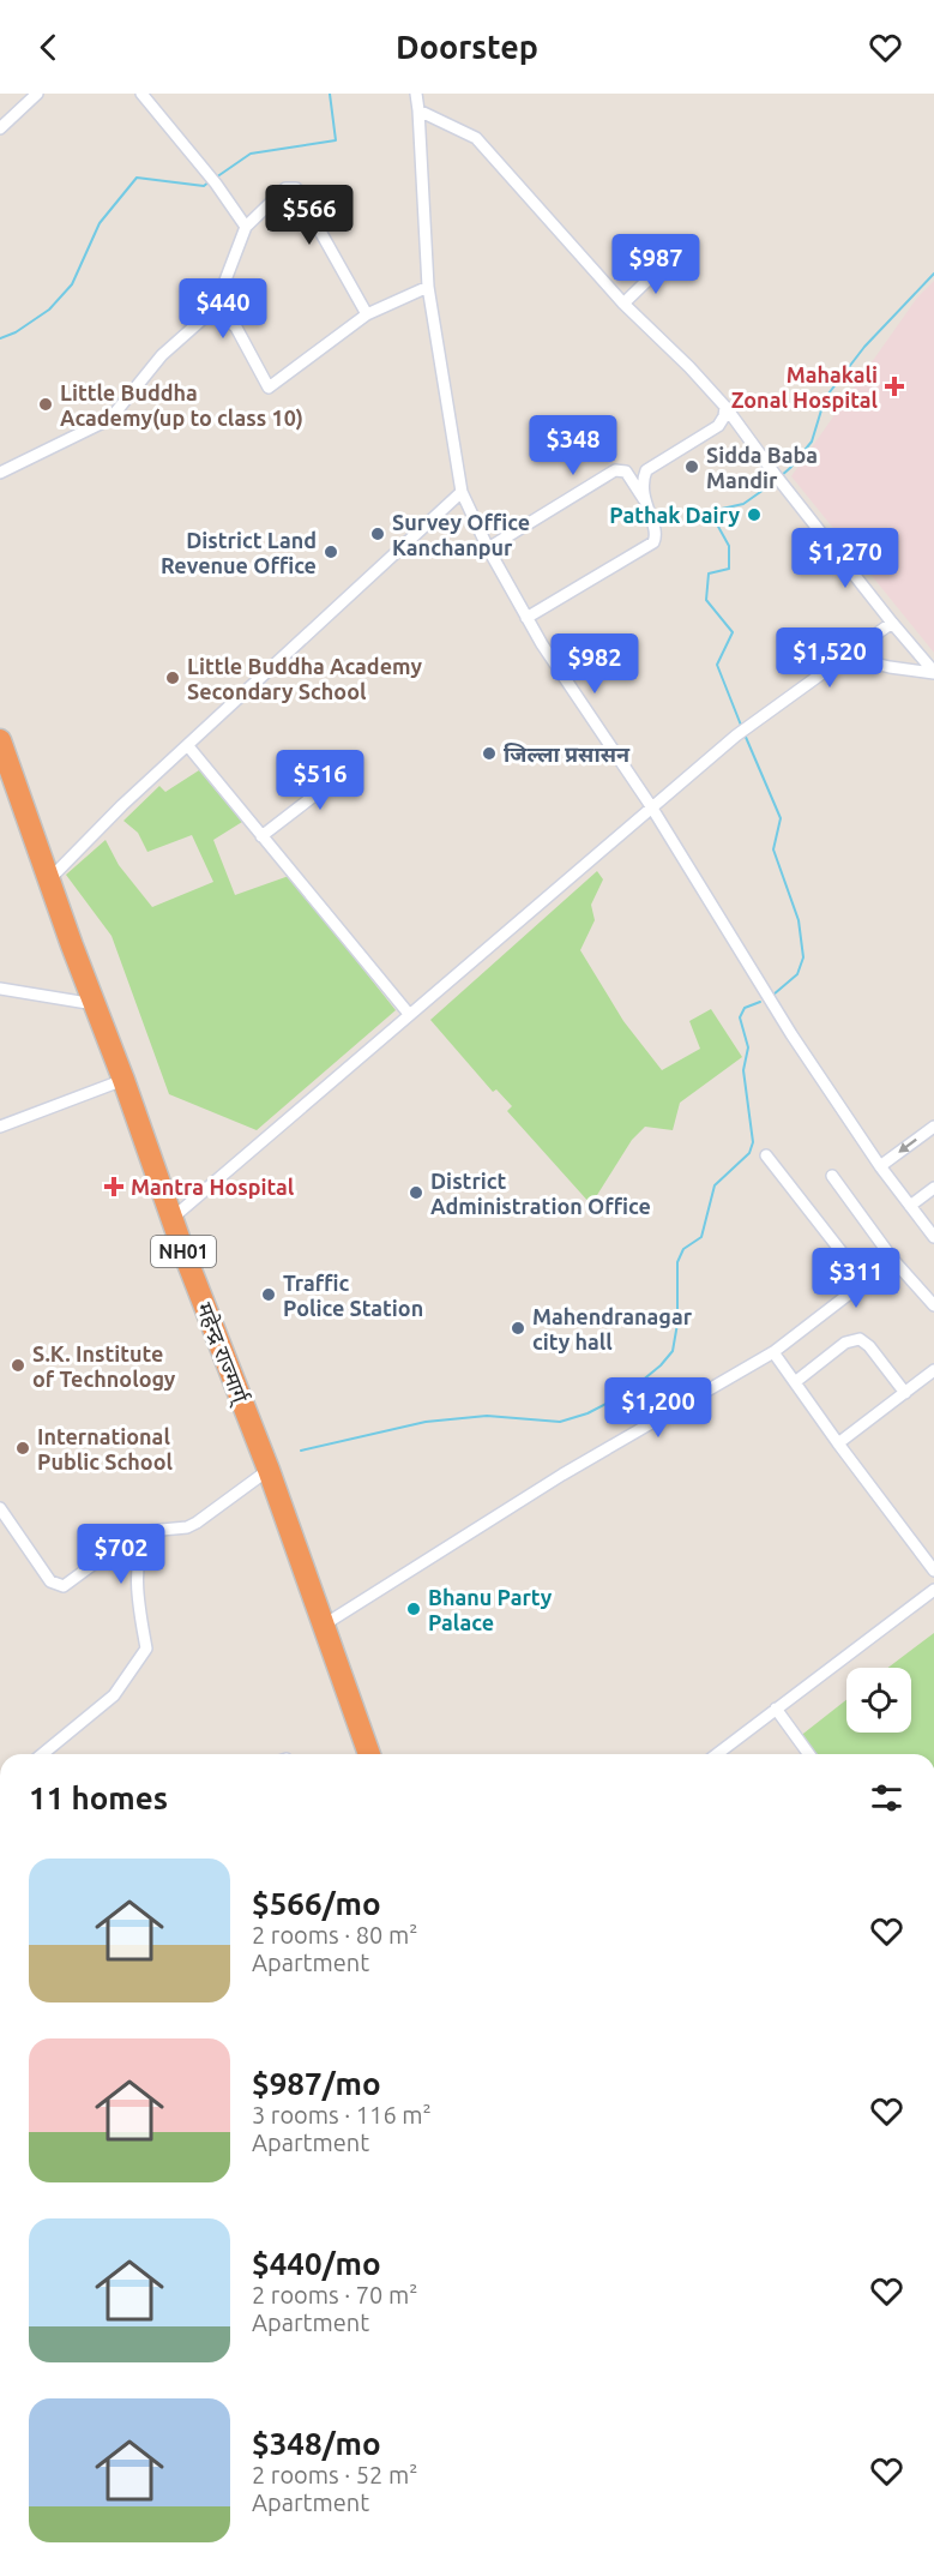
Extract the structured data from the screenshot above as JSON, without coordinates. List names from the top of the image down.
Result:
{
  "streets": {
    "highway": ["NH01", "महेन्द्र राज्मार्ग्"]
  },
  "places": {
    "health": ["Mahakali Zonal Hospital", "Mantra Hospital"],
    "other": [
      "Little Buddha Academy(up to class 10)",
      "Sidda Baba Mandir",
      "Pathak Dairy",
      "Survey Office Kanchanpur",
      "District Land Revenue Office",
      "Little Buddha Academy Secondary School",
      "जिल्ला प्रसासन",
      "District Administration Office",
      "Traffic Police Station",
      "Mahendranagar city hall",
      "S.K. Institute of Technology",
      "International Public School",
      "Bhanu Party Palace"
    ]
  },
  "page": {
    "header": "Doorstep",
    "price": [
      "$566",
      "$987",
      "$440",
      "$348",
      "$1,270",
      "$1,520",
      "$982",
      "$516",
      "$311",
      "$1,200",
      "$702"
    ],
    "heading": "11 homes",
    "list": [
      {
        "name": "$566/mo",
        "note": "2 rooms · 80 m² · Apartment"
      },
      {
        "name": "$987/mo",
        "note": "3 rooms · 116 m² · Apartment"
      },
      {
        "name": "$440/mo",
        "note": "2 rooms · 70 m² · Apartment"
      },
      {
        "name": "$348/mo",
        "note": "2 rooms · 52 m² · Apartment"
      }
    ]
  }
}
